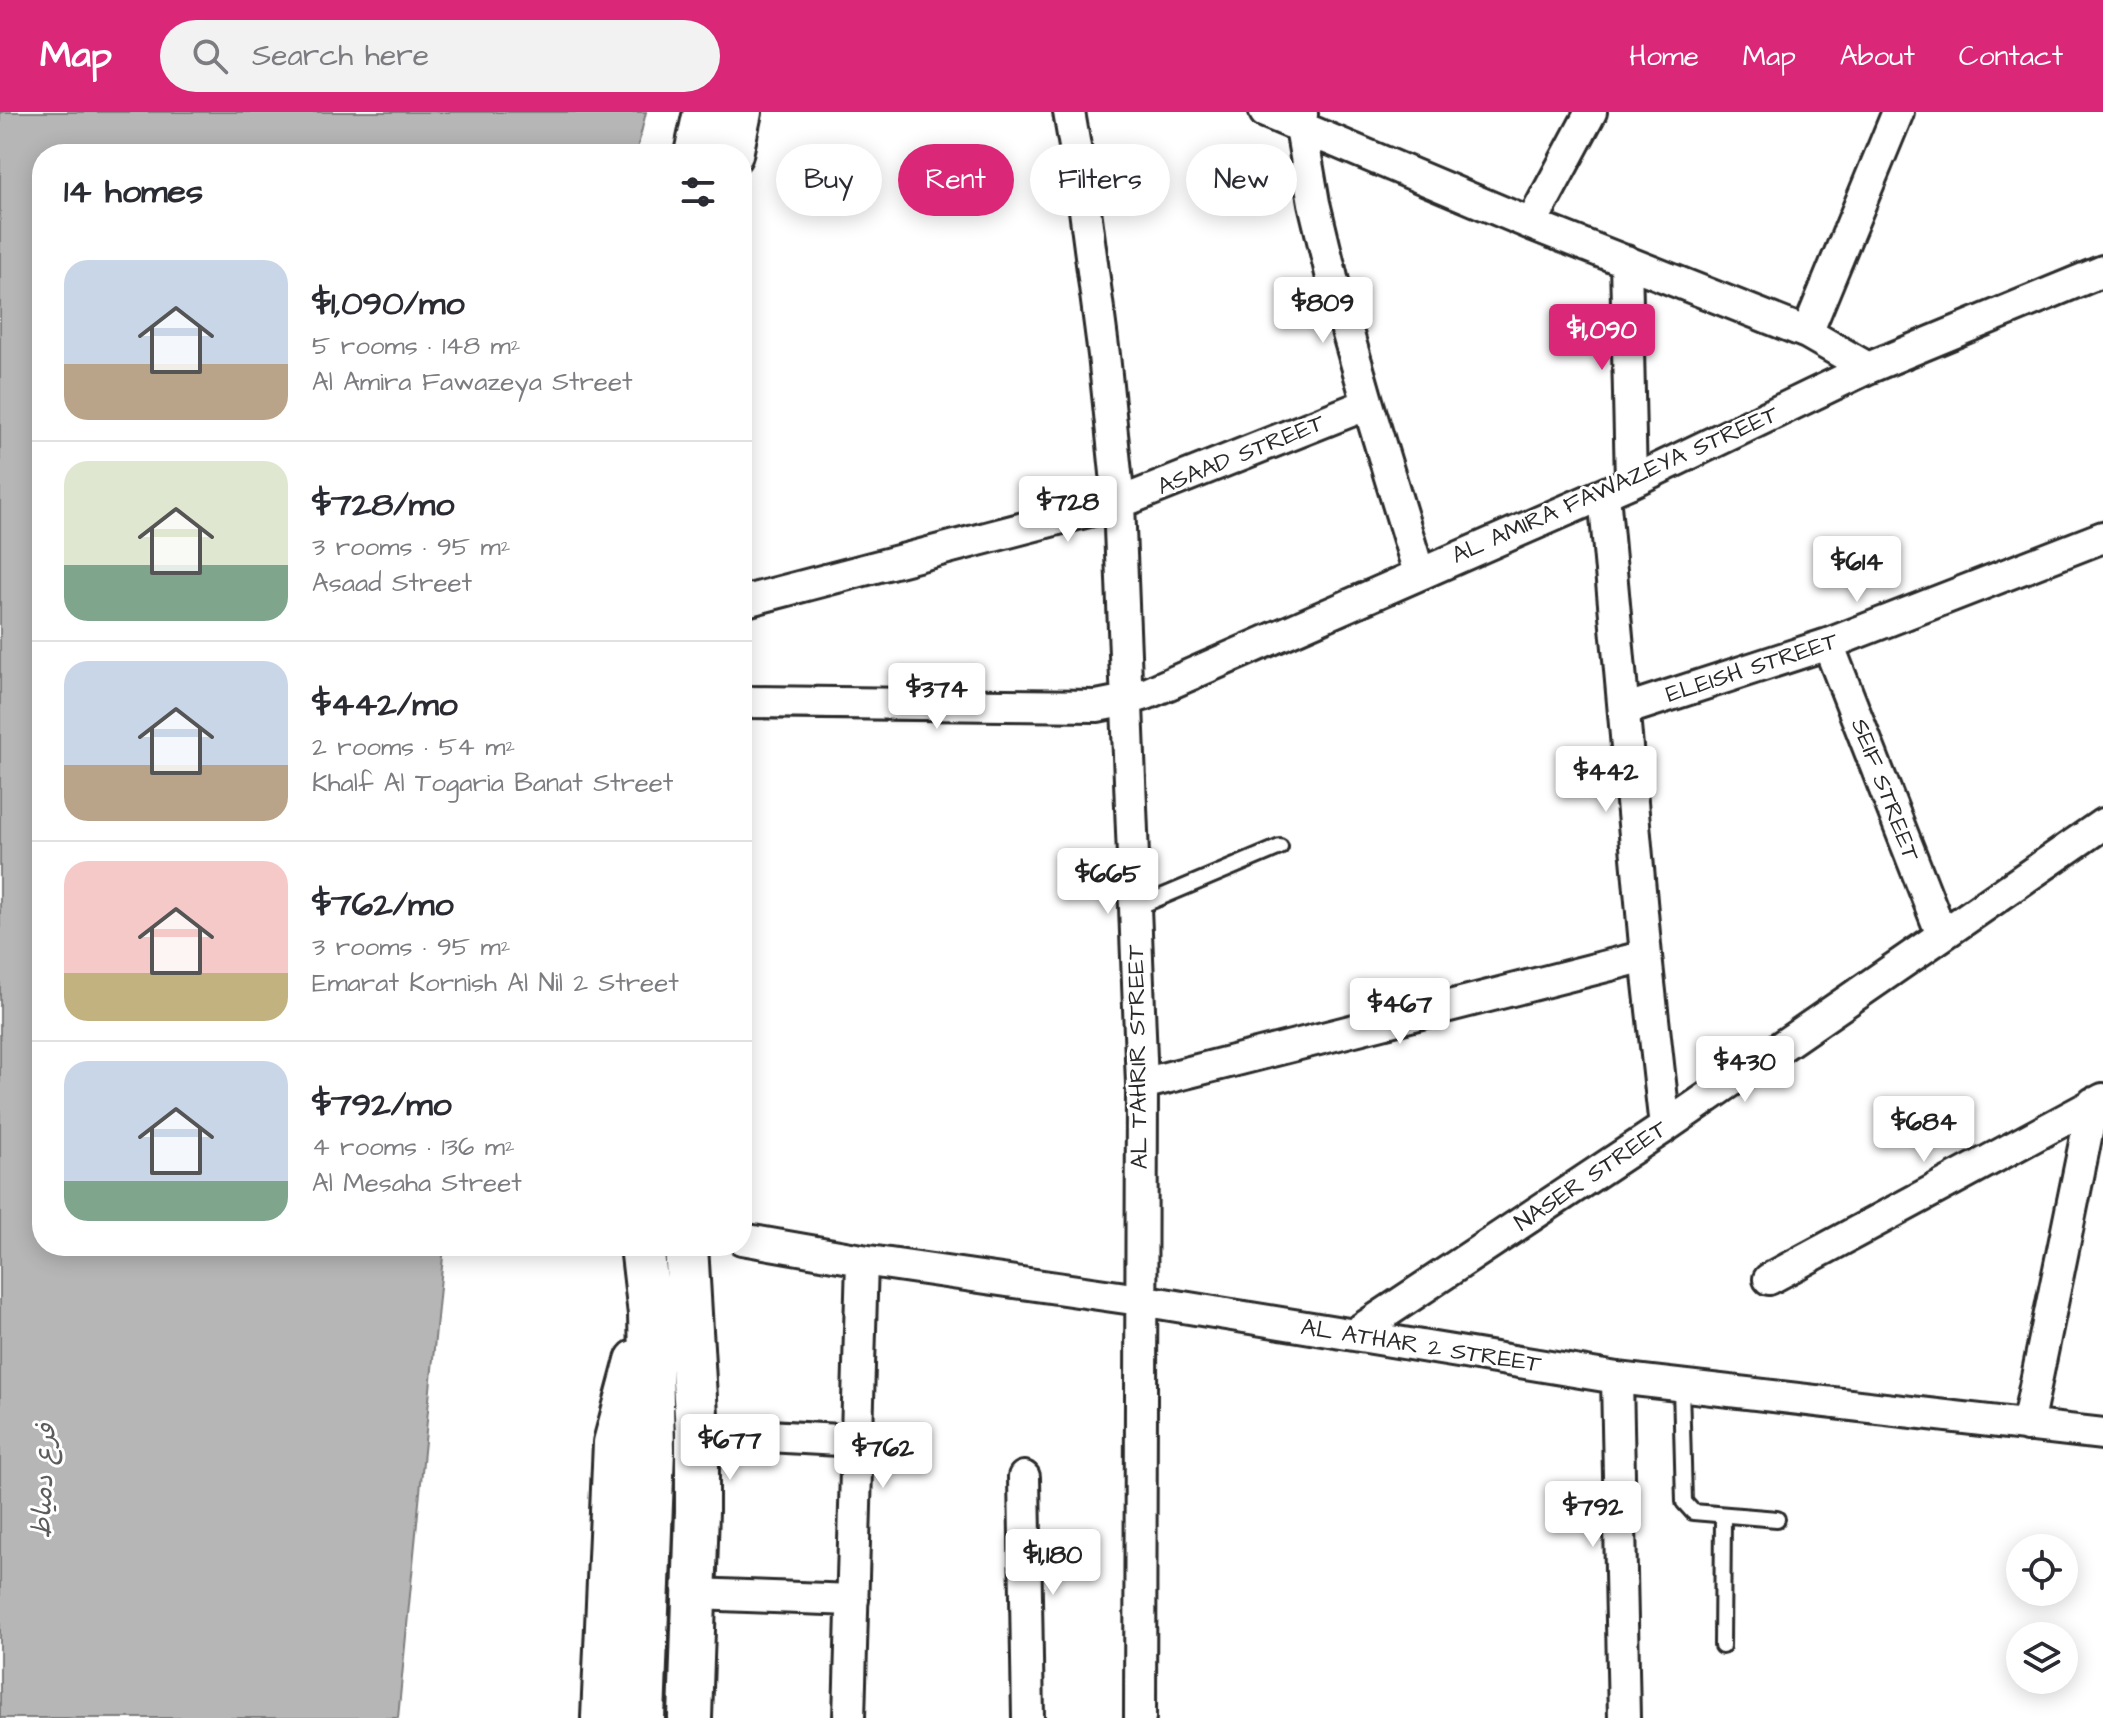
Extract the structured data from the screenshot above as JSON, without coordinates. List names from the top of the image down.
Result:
{
  "streets": {
    "street": [
      "ASAAD STREET",
      "AL AMIRA FAWAZEYA STREET",
      "ELEISH STREET",
      "SEIF STREET",
      "AL TAHRIR STREET",
      "NASER STREET",
      "AL ATHAR 2 STREET"
    ]
  },
  "crossings": [
    ["ASAAD STREET", "AL TAHRIR STREET"],
    ["AL AMIRA FAWAZEYA STREET", "AL TAHRIR STREET"],
    ["ELEISH STREET", "SEIF STREET"],
    ["SEIF STREET", "NASER STREET"],
    ["AL TAHRIR STREET", "AL ATHAR 2 STREET"],
    ["NASER STREET", "AL ATHAR 2 STREET"]
  ],
  "water": ["فرع دمياط"],
  "page": {
    "header": "Map",
    "search": "Search here",
    "nav": [
      "Home",
      "Map",
      "About",
      "Contact"
    ],
    "chip": [
      "Buy",
      "Rent",
      "Filters",
      "New"
    ],
    "heading": "14 homes",
    "list": [
      {
        "name": "$1,090/mo",
        "note": "5 rooms · 148 m² · Al Amira Fawazeya Street"
      },
      {
        "name": "$728/mo",
        "note": "3 rooms · 95 m² · Asaad Street"
      },
      {
        "name": "$442/mo",
        "note": "2 rooms · 54 m² · Khalf Al Togaria Banat Street"
      },
      {
        "name": "$762/mo",
        "note": "3 rooms · 95 m² · Emarat Kornish Al Nil 2 Street"
      },
      {
        "name": "$792/mo",
        "note": "4 rooms · 136 m² · Al Mesaha Street"
      }
    ],
    "price": [
      "$809",
      "$1,090",
      "$728",
      "$614",
      "$374",
      "$442",
      "$665",
      "$467",
      "$430",
      "$684",
      "$677",
      "$762",
      "$792",
      "$1,180"
    ]
  }
}
